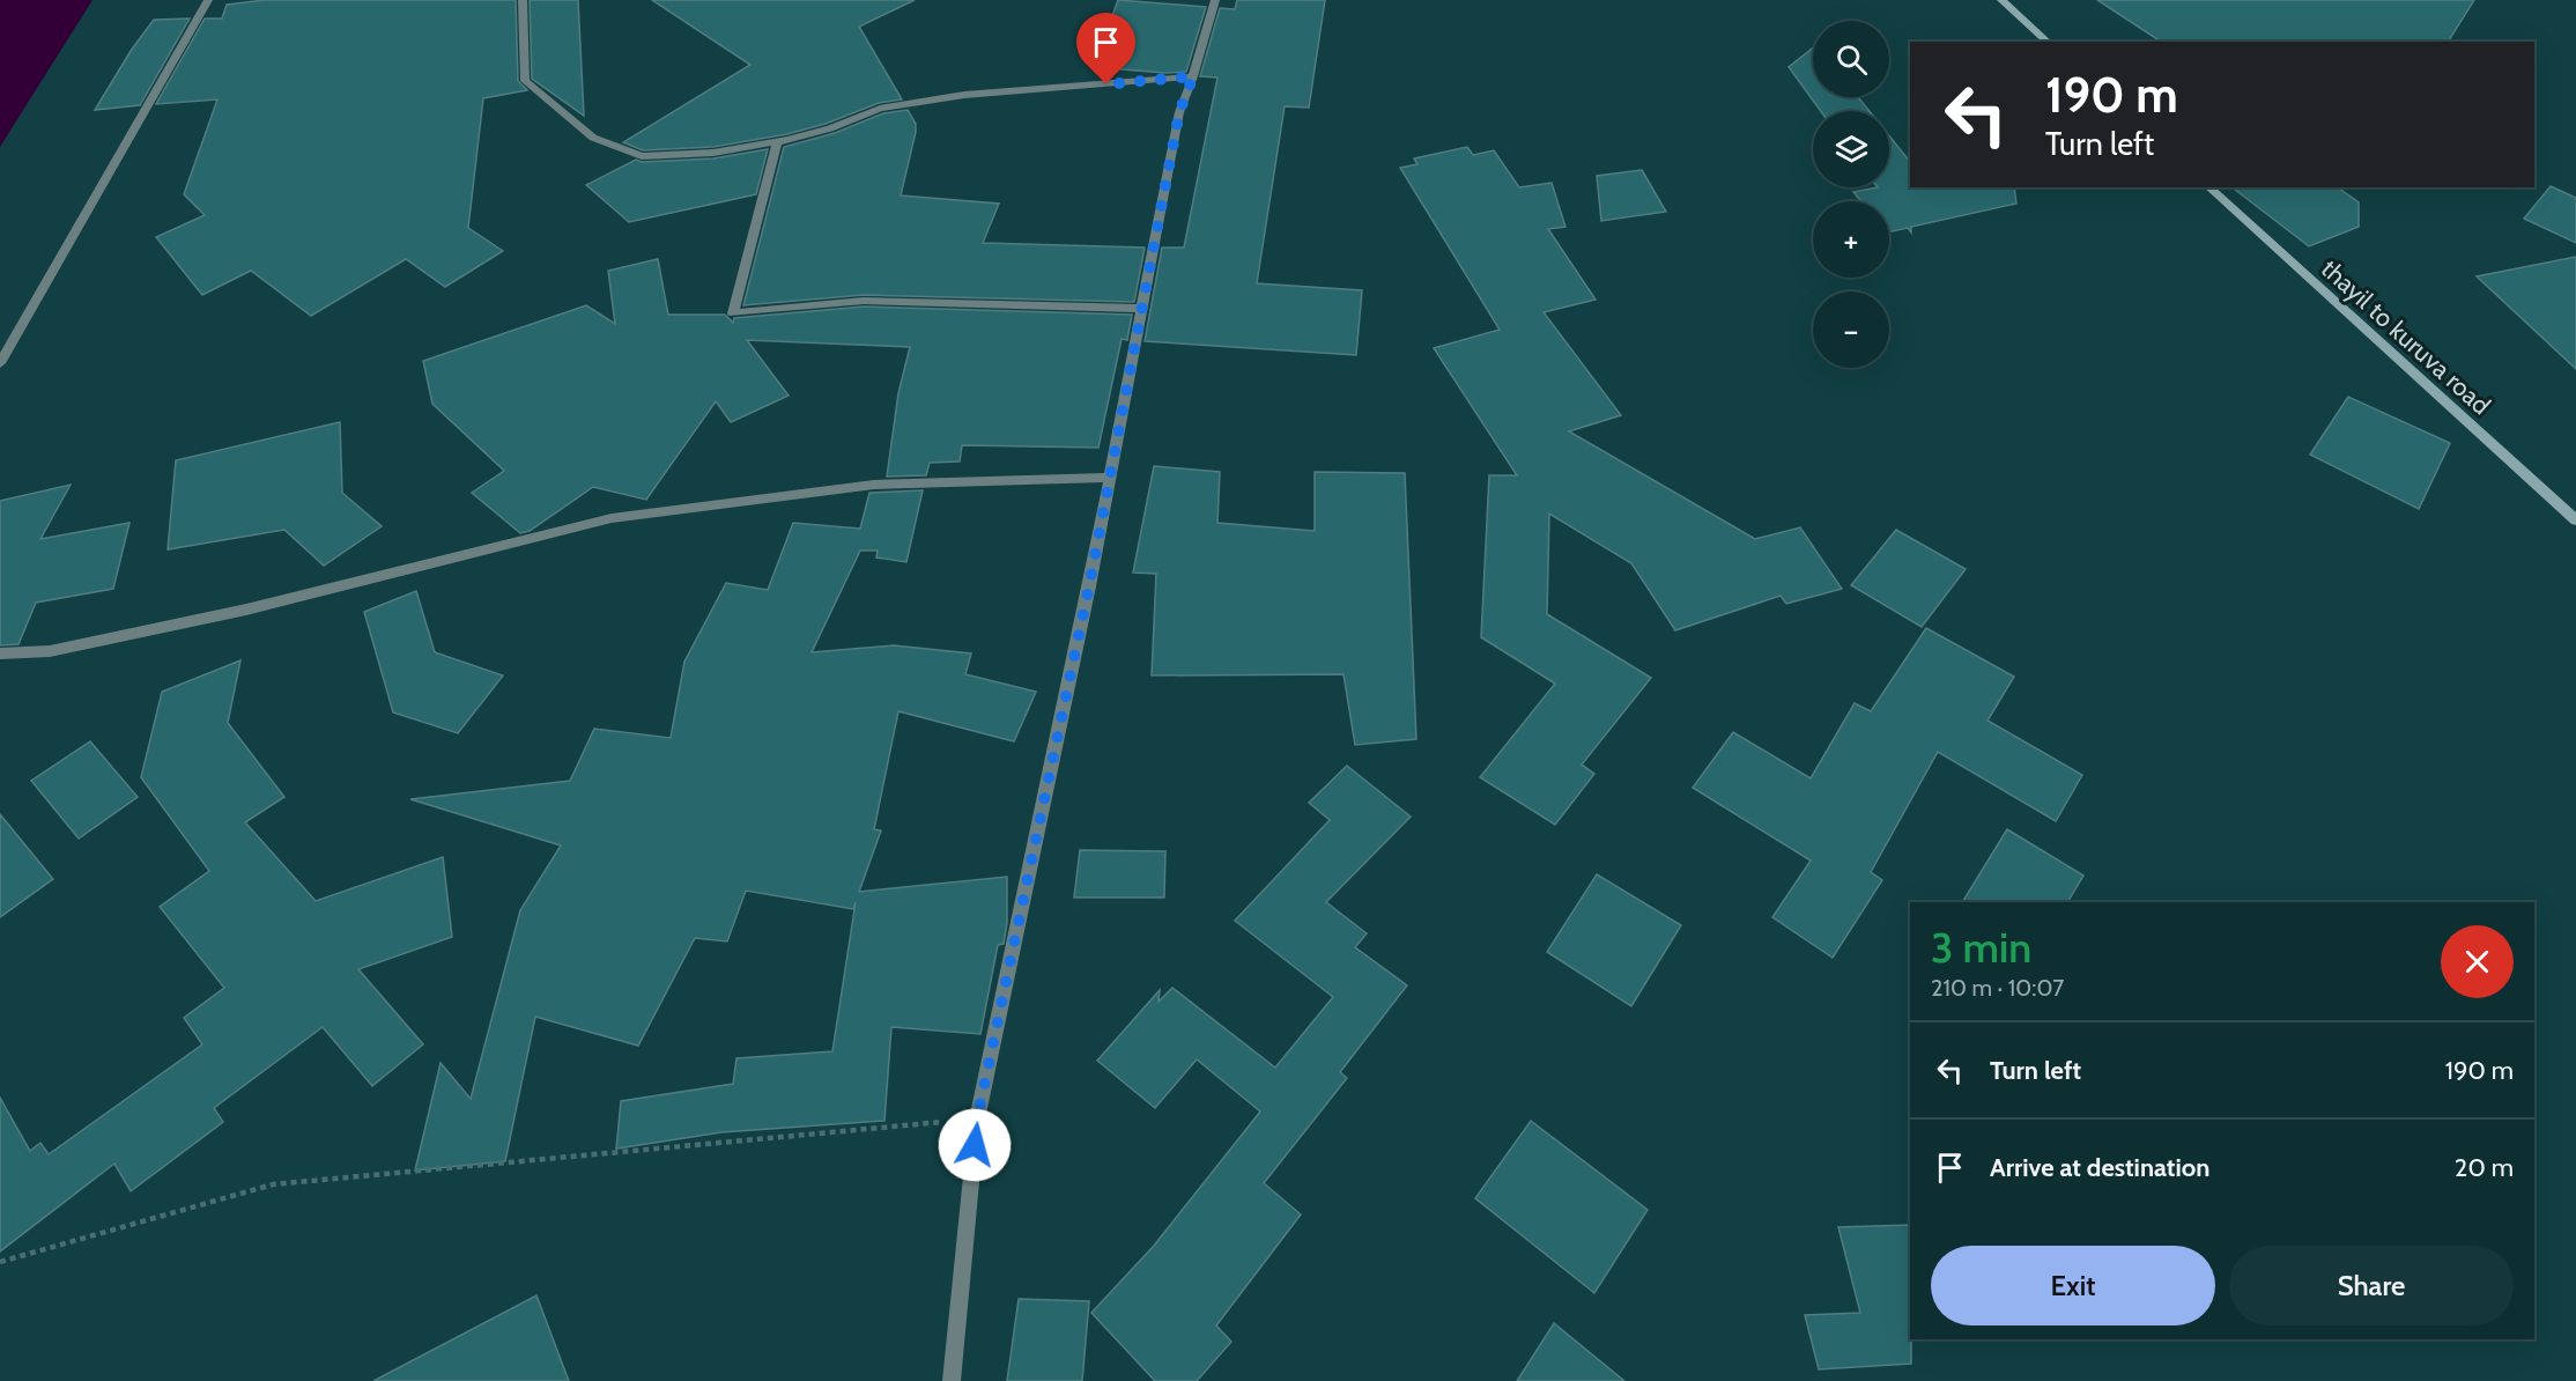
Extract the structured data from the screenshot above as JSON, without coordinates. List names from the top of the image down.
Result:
{
  "streets": {
    "main road": ["thayil to kuruva road"]
  },
  "page": {
    "map_buttons": ["+", "−"],
    "turn": ["190 m", "Turn left"],
    "heading": ["3 min", "210 m · 10:07"],
    "list": [
      {
        "name": "Turn left",
        "value": "190 m"
      },
      {
        "name": "Arrive at destination",
        "value": "20 m"
      }
    ],
    "buttons": ["Exit", "Share"]
  }
}
